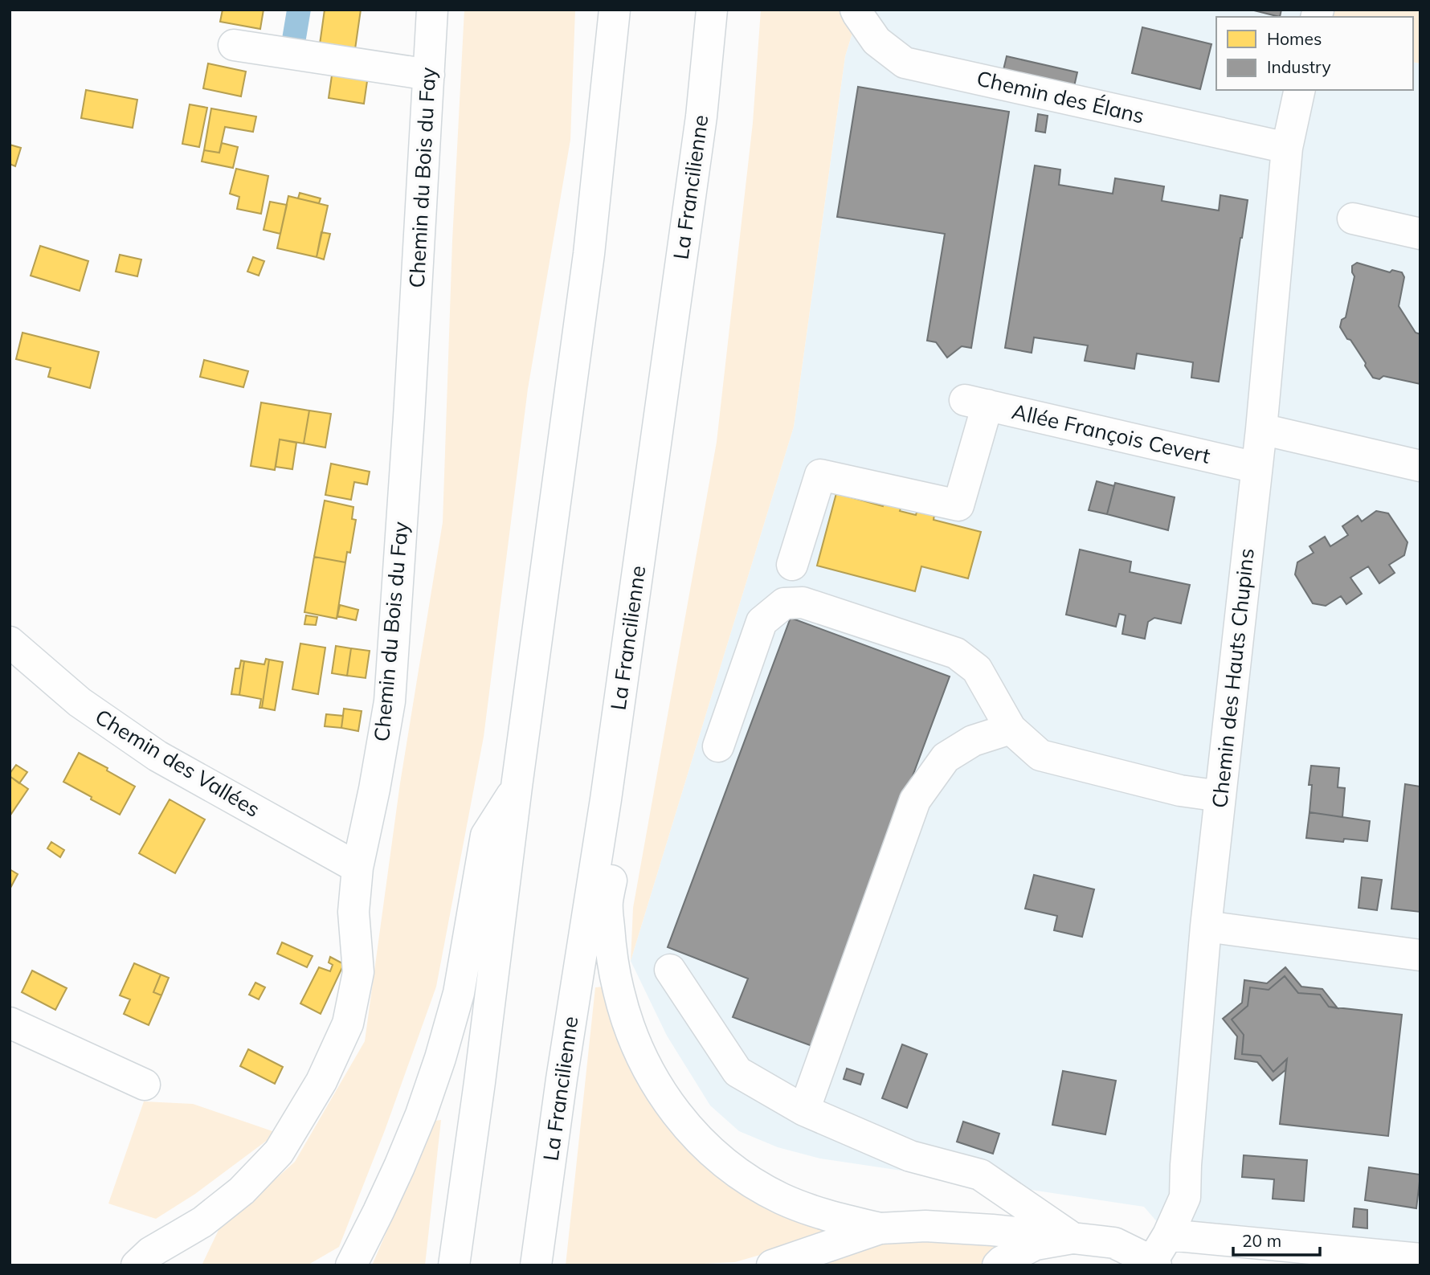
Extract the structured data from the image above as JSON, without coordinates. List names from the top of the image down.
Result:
{
  "streets": {
    "main road": [
      "Chemin des Élans",
      "Chemin du Bois du Fay",
      "La Francilienne",
      "Allée François Cevert",
      "Chemin des Hauts Chupins",
      "Chemin des Vallées"
    ]
  },
  "crossings": [
    ["Chemin des Élans", "Chemin des Hauts Chupins"],
    ["Chemin du Bois du Fay", "Chemin des Vallées"],
    ["Allée François Cevert", "Chemin des Hauts Chupins"]
  ],
  "legend": ["Homes", "Industry"],
  "scale_bar": "20 m"
}
